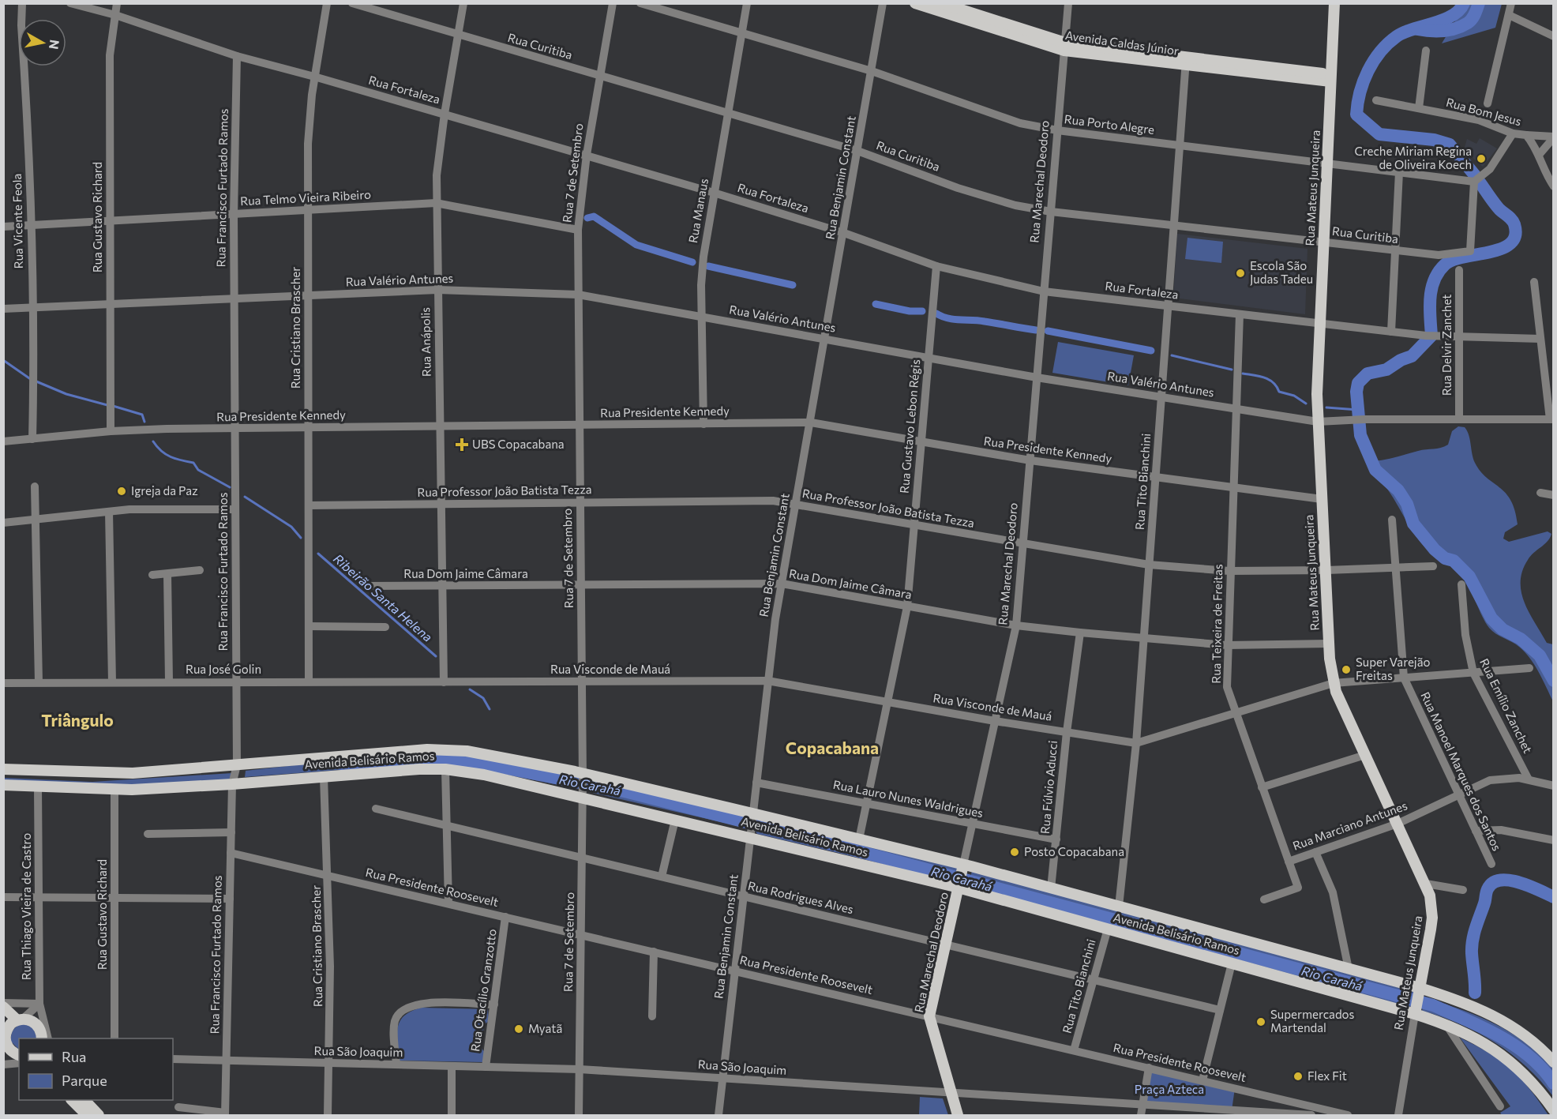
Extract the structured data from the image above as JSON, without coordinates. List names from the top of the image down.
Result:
{
  "streets": {
    "main road": [
      "Avenida Caldas Júnior",
      "Rua Marechal Deodoro",
      "Rua Mateus Junqueira",
      "Avenida Belisário Ramos"
    ],
    "street": [
      "Rua Curitiba",
      "Rua Fortaleza",
      "Rua Bom Jesus",
      "Rua Porto Alegre",
      "Rua 7 de Setembro",
      "Rua Benjamin Constant",
      "Rua Francisco Furtado Ramos",
      "Rua Telmo Vieira Ribeiro",
      "Rua Manaus",
      "Rua Gustavo Richard",
      "Rua Vicente Feola",
      "Rua Valério Antunes",
      "Rua Cristiano Brascher",
      "Rua Anápolis",
      "Rua Delvir Zanchet",
      "Rua Presidente Kennedy",
      "Rua Gustavo Lebon Régis",
      "Rua Tito Bianchini",
      "Rua Professor João Batista Tezza",
      "Rua Dom Jaime Câmara",
      "Rua Teixeira de Freitas",
      "Rua José Golin",
      "Rua Visconde de Mauá",
      "Rua Emílio Zanchet",
      "Rua Manoel Marques dos Santos",
      "Rua Fúlvio Aducci",
      "Rua Lauro Nunes Waldrigues",
      "Rua Marciano Antunes",
      "Rua Presidente Roosevelt",
      "Rua Rodrigues Alves",
      "Rua Thiago Vieira de Castro",
      "Rua Otacílio Granzotto",
      "Rua São Joaquim"
    ]
  },
  "crossings": [
    ["Avenida Caldas Júnior", "Rua Marechal Deodoro"],
    ["Avenida Caldas Júnior", "Rua Mateus Junqueira"],
    ["Avenida Caldas Júnior", "Rua Tito Bianchini"],
    ["Rua Curitiba", "Rua Porto Alegre"],
    ["Rua Curitiba", "Rua 7 de Setembro"],
    ["Rua Curitiba", "Rua Benjamin Constant"],
    ["Rua Curitiba", "Rua Marechal Deodoro"],
    ["Rua Curitiba", "Rua Mateus Junqueira"],
    ["Rua Curitiba", "Rua Manaus"],
    ["Rua Curitiba", "Rua Anápolis"],
    ["Rua Curitiba", "Rua Tito Bianchini"],
    ["Rua Fortaleza", "Rua 7 de Setembro"],
    ["Rua Fortaleza", "Rua Benjamin Constant"],
    ["Rua Fortaleza", "Rua Marechal Deodoro"],
    ["Rua Fortaleza", "Rua Francisco Furtado Ramos"],
    ["Rua Fortaleza", "Rua Mateus Junqueira"],
    ["Rua Fortaleza", "Rua Manaus"],
    ["Rua Fortaleza", "Rua Gustavo Richard"],
    ["Rua Fortaleza", "Rua Cristiano Brascher"],
    ["Rua Fortaleza", "Rua Anápolis"],
    ["Rua Fortaleza", "Rua Delvir Zanchet"],
    ["Rua Fortaleza", "Rua Gustavo Lebon Régis"],
    ["Rua Fortaleza", "Rua Tito Bianchini"],
    ["Rua Fortaleza", "Rua Teixeira de Freitas"],
    ["Rua Porto Alegre", "Rua Benjamin Constant"],
    ["Rua Porto Alegre", "Rua Marechal Deodoro"],
    ["Rua Porto Alegre", "Rua Mateus Junqueira"],
    ["Rua Porto Alegre", "Rua Manaus"],
    ["Rua Porto Alegre", "Rua Tito Bianchini"],
    ["Rua 7 de Setembro", "Rua Telmo Vieira Ribeiro"],
    ["Rua 7 de Setembro", "Rua Valério Antunes"],
    ["Rua 7 de Setembro", "Rua Presidente Kennedy"],
    ["Rua 7 de Setembro", "Rua Professor João Batista Tezza"],
    ["Rua 7 de Setembro", "Rua Dom Jaime Câmara"],
    ["Rua 7 de Setembro", "Rua Visconde de Mauá"],
    ["Rua 7 de Setembro", "Avenida Belisário Ramos"],
    ["Rua 7 de Setembro", "Rua Presidente Roosevelt"],
    ["Rua 7 de Setembro", "Rua Rodrigues Alves"],
    ["Rua 7 de Setembro", "Rua São Joaquim"],
    ["Rua Benjamin Constant", "Rua Valério Antunes"],
    ["Rua Benjamin Constant", "Rua Presidente Kennedy"],
    ["Rua Benjamin Constant", "Rua Professor João Batista Tezza"],
    ["Rua Benjamin Constant", "Rua Dom Jaime Câmara"],
    ["Rua Benjamin Constant", "Rua Visconde de Mauá"],
    ["Rua Benjamin Constant", "Avenida Belisário Ramos"],
    ["Rua Benjamin Constant", "Rua Lauro Nunes Waldrigues"],
    ["Rua Benjamin Constant", "Rua Presidente Roosevelt"],
    ["Rua Benjamin Constant", "Rua Rodrigues Alves"],
    ["Rua Benjamin Constant", "Rua São Joaquim"],
    ["Rua Marechal Deodoro", "Rua Valério Antunes"],
    ["Rua Marechal Deodoro", "Rua Presidente Kennedy"],
    ["Rua Marechal Deodoro", "Rua Professor João Batista Tezza"],
    ["Rua Marechal Deodoro", "Rua Dom Jaime Câmara"],
    ["Rua Marechal Deodoro", "Rua Visconde de Mauá"],
    ["Rua Marechal Deodoro", "Avenida Belisário Ramos"],
    ["Rua Marechal Deodoro", "Rua Lauro Nunes Waldrigues"],
    ["Rua Marechal Deodoro", "Rua Presidente Roosevelt"],
    ["Rua Marechal Deodoro", "Rua Rodrigues Alves"],
    ["Rua Marechal Deodoro", "Rua São Joaquim"],
    ["Rua Francisco Furtado Ramos", "Rua Telmo Vieira Ribeiro"],
    ["Rua Francisco Furtado Ramos", "Rua Valério Antunes"],
    ["Rua Francisco Furtado Ramos", "Rua Presidente Kennedy"],
    ["Rua Francisco Furtado Ramos", "Rua José Golin"],
    ["Rua Francisco Furtado Ramos", "Avenida Belisário Ramos"],
    ["Rua Francisco Furtado Ramos", "Rua Presidente Roosevelt"],
    ["Rua Francisco Furtado Ramos", "Rua São Joaquim"],
    ["Rua Mateus Junqueira", "Rua Valério Antunes"],
    ["Rua Mateus Junqueira", "Rua Presidente Kennedy"],
    ["Rua Mateus Junqueira", "Rua Professor João Batista Tezza"],
    ["Rua Mateus Junqueira", "Rua Dom Jaime Câmara"],
    ["Rua Mateus Junqueira", "Rua Visconde de Mauá"],
    ["Rua Mateus Junqueira", "Avenida Belisário Ramos"],
    ["Rua Mateus Junqueira", "Rua Marciano Antunes"],
    ["Rua Telmo Vieira Ribeiro", "Rua Gustavo Richard"],
    ["Rua Telmo Vieira Ribeiro", "Rua Vicente Feola"],
    ["Rua Telmo Vieira Ribeiro", "Rua Cristiano Brascher"],
    ["Rua Telmo Vieira Ribeiro", "Rua Anápolis"],
    ["Rua Manaus", "Rua Valério Antunes"],
    ["Rua Manaus", "Rua Presidente Kennedy"],
    ["Rua Gustavo Richard", "Rua Valério Antunes"],
    ["Rua Gustavo Richard", "Rua Presidente Kennedy"],
    ["Rua Gustavo Richard", "Avenida Belisário Ramos"],
    ["Rua Vicente Feola", "Rua Valério Antunes"],
    ["Rua Vicente Feola", "Rua Presidente Kennedy"],
    ["Rua Valério Antunes", "Rua Cristiano Brascher"],
    ["Rua Valério Antunes", "Rua Anápolis"],
    ["Rua Valério Antunes", "Rua Delvir Zanchet"],
    ["Rua Valério Antunes", "Rua Gustavo Lebon Régis"],
    ["Rua Valério Antunes", "Rua Tito Bianchini"],
    ["Rua Valério Antunes", "Rua Teixeira de Freitas"],
    ["Rua Cristiano Brascher", "Rua Presidente Kennedy"],
    ["Rua Cristiano Brascher", "Rua Professor João Batista Tezza"],
    ["Rua Cristiano Brascher", "Rua José Golin"],
    ["Rua Cristiano Brascher", "Avenida Belisário Ramos"],
    ["Rua Cristiano Brascher", "Rua Presidente Roosevelt"],
    ["Rua Cristiano Brascher", "Rua São Joaquim"],
    ["Rua Anápolis", "Rua Presidente Kennedy"],
    ["Rua Anápolis", "Rua Professor João Batista Tezza"],
    ["Rua Anápolis", "Rua Dom Jaime Câmara"],
    ["Rua Anápolis", "Rua José Golin"],
    ["Rua Anápolis", "Rua Visconde de Mauá"],
    ["Rua Presidente Kennedy", "Rua Gustavo Lebon Régis"],
    ["Rua Presidente Kennedy", "Rua Tito Bianchini"],
    ["Rua Presidente Kennedy", "Rua Teixeira de Freitas"],
    ["Rua Gustavo Lebon Régis", "Rua Professor João Batista Tezza"],
    ["Rua Gustavo Lebon Régis", "Rua Dom Jaime Câmara"],
    ["Rua Gustavo Lebon Régis", "Rua Visconde de Mauá"],
    ["Rua Gustavo Lebon Régis", "Avenida Belisário Ramos"],
    ["Rua Gustavo Lebon Régis", "Rua Lauro Nunes Waldrigues"],
    ["Rua Tito Bianchini", "Rua Professor João Batista Tezza"],
    ["Rua Tito Bianchini", "Rua Dom Jaime Câmara"],
    ["Rua Tito Bianchini", "Rua Visconde de Mauá"],
    ["Rua Tito Bianchini", "Avenida Belisário Ramos"],
    ["Rua Tito Bianchini", "Rua Presidente Roosevelt"],
    ["Rua Tito Bianchini", "Rua Rodrigues Alves"],
    ["Rua Professor João Batista Tezza", "Rua Teixeira de Freitas"],
    ["Rua Professor João Batista Tezza", "Rua Manoel Marques dos Santos"],
    ["Rua Dom Jaime Câmara", "Rua Teixeira de Freitas"],
    ["Rua Dom Jaime Câmara", "Rua Fúlvio Aducci"],
    ["Rua Teixeira de Freitas", "Rua Visconde de Mauá"],
    ["Rua Teixeira de Freitas", "Rua Marciano Antunes"],
    ["Rua José Golin", "Rua Visconde de Mauá"],
    ["Rua Visconde de Mauá", "Rua Emílio Zanchet"],
    ["Rua Visconde de Mauá", "Rua Manoel Marques dos Santos"],
    ["Rua Visconde de Mauá", "Rua Fúlvio Aducci"],
    ["Rua Emílio Zanchet", "Rua Marciano Antunes"],
    ["Avenida Belisário Ramos", "Rua Fúlvio Aducci"],
    ["Avenida Belisário Ramos", "Rua Thiago Vieira de Castro"],
    ["Rua Manoel Marques dos Santos", "Rua Marciano Antunes"],
    ["Rua Fúlvio Aducci", "Rua Lauro Nunes Waldrigues"],
    ["Rua Presidente Roosevelt", "Rua Otacílio Granzotto"],
    ["Rua Otacílio Granzotto", "Rua São Joaquim"]
  ],
  "districts": ["Triângulo", "Copacabana"],
  "water": ["Ribeirão Santa Helena", "Rio Carahá"],
  "parks": ["Praça Azteca"],
  "places": {
    "other": [
      "Creche Miriam Regina de Oliveira Koech",
      "Escola São Judas Tadeu",
      "Igreja da Paz",
      "Super Varejão Freitas",
      "Posto Copacabana",
      "Supermercados Martendal",
      "Myatã",
      "Flex Fit"
    ],
    "health": ["UBS Copacabana"]
  },
  "legend": ["Rua", "Parque"],
  "north": "right"
}
